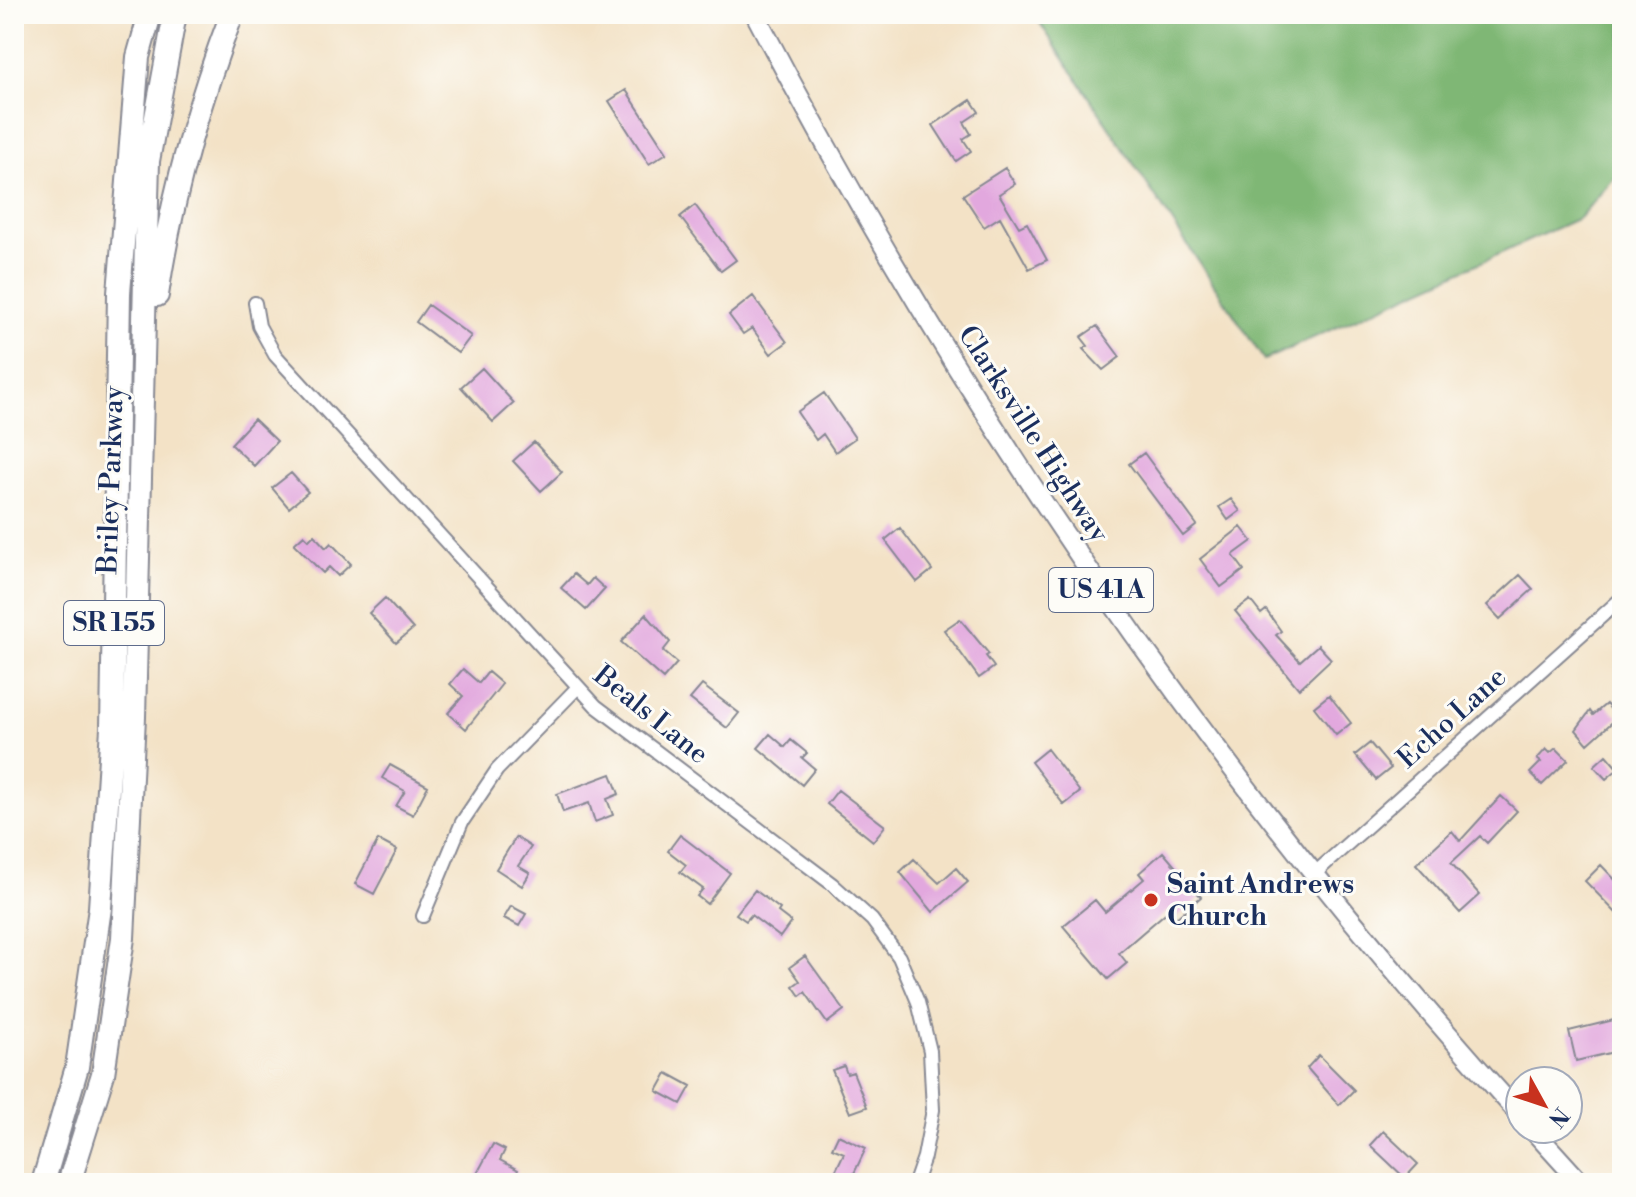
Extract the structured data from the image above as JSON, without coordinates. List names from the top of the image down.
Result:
{
  "streets": {
    "highway": ["Briley Parkway", "SR 155"],
    "main road": ["Clarksville Highway", "US 41A"],
    "street": ["Beals Lane", "Echo Lane"]
  },
  "crossings": [
    ["Clarksville Highway", "Echo Lane"]
  ],
  "places": ["Saint Andrews Church"],
  "north": "bottom right"
}
